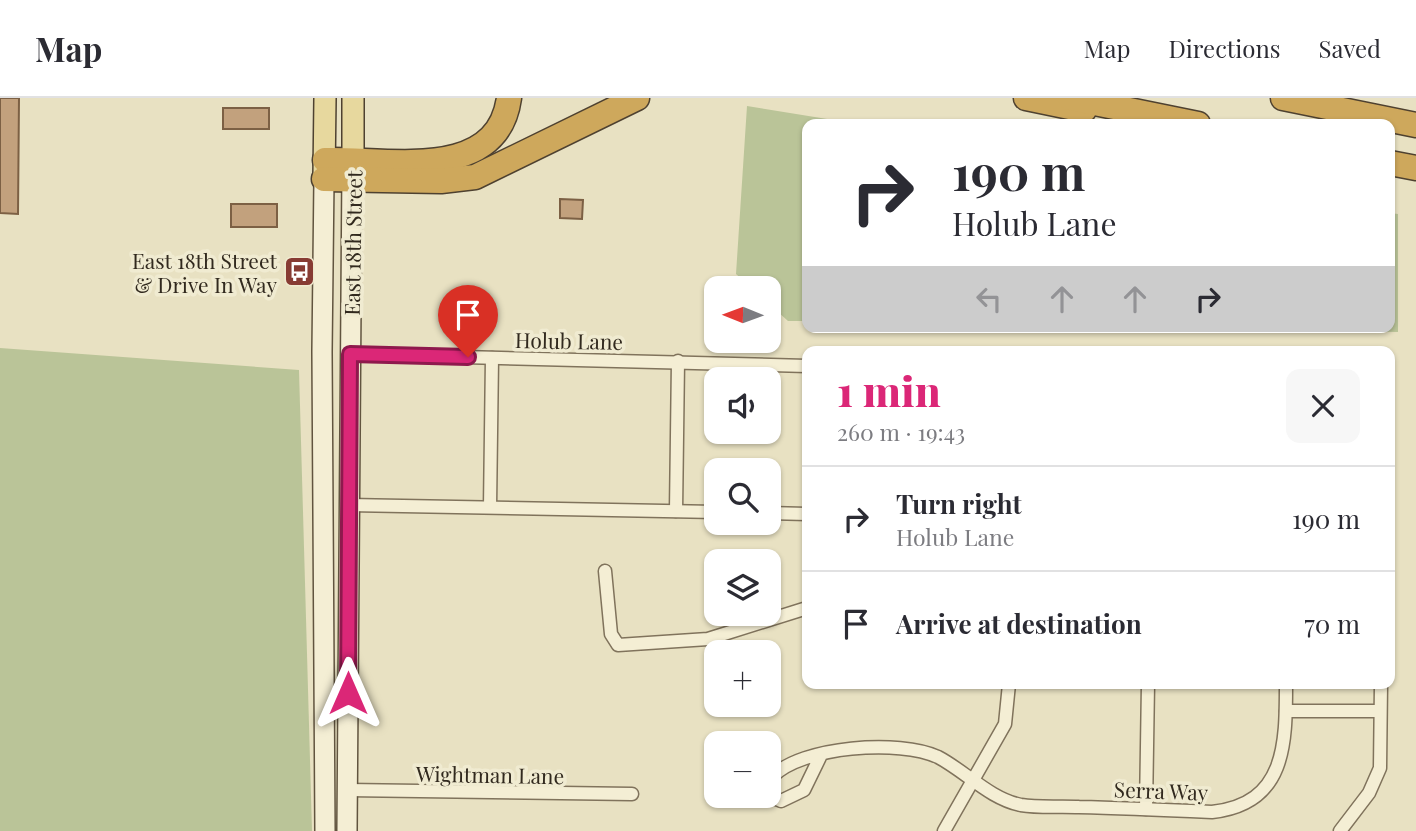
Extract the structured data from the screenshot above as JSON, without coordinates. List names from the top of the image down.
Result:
{
  "streets": {
    "main road": ["East 18th Street"],
    "street": ["Holub Lane", "Wightman Lane", "Serra Way"]
  },
  "crossings": [
    ["East 18th Street", "Holub Lane"],
    ["East 18th Street", "Wightman Lane"]
  ],
  "places": {
    "bus stop": ["East 18th Street & Drive In Way"]
  },
  "north": "left",
  "page": {
    "header": "Map",
    "nav": ["Map", "Directions", "Saved"],
    "turn": ["190 m", "Holub Lane"],
    "map_buttons": ["+", "−"],
    "heading": ["1 min", "260 m · 19:43"],
    "list": [
      {
        "name": "Turn right",
        "note": "Holub Lane",
        "value": "190 m"
      },
      {
        "name": "Arrive at destination",
        "value": "70 m"
      }
    ]
  }
}
